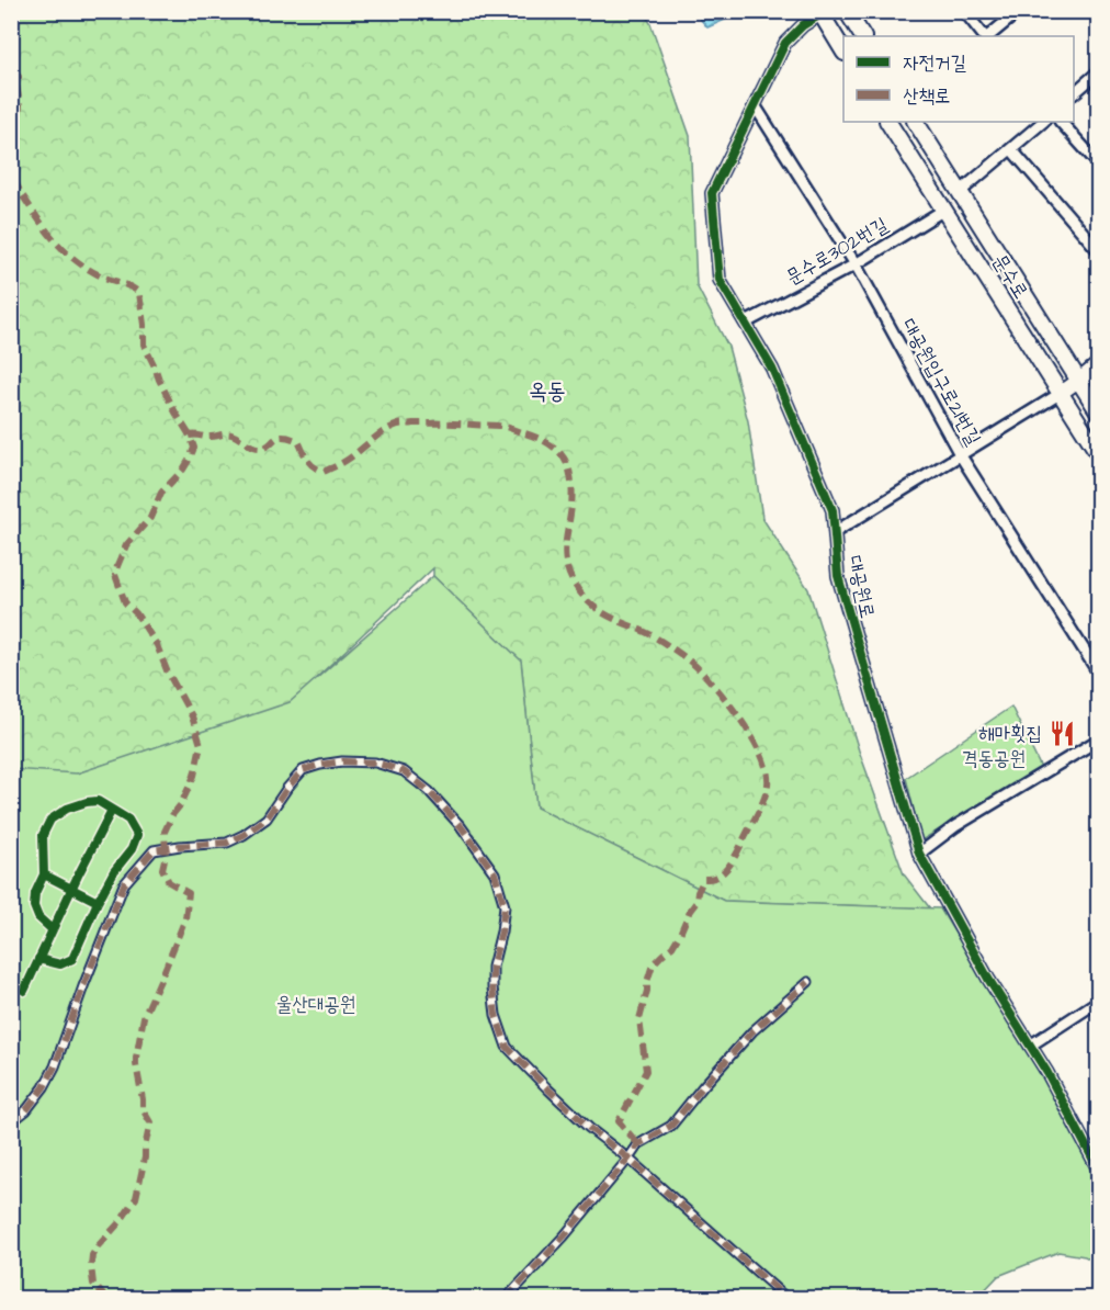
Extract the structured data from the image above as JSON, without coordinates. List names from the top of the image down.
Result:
{
  "streets": {
    "main road": ["문수로"],
    "street": ["문수로302번길", "대공원입구로21번길", "대공원로"]
  },
  "crossings": [
    ["문수로302번길", "문수로"],
    ["문수로302번길", "대공원입구로21번길"],
    ["문수로302번길", "대공원로"],
    ["대공원입구로21번길", "대공원로"]
  ],
  "districts": ["옥동"],
  "parks": ["격동공원", "울산대공원"],
  "places": {
    "restaurant": ["해마횟집"]
  },
  "legend": ["자전거길", "산책로"]
}
